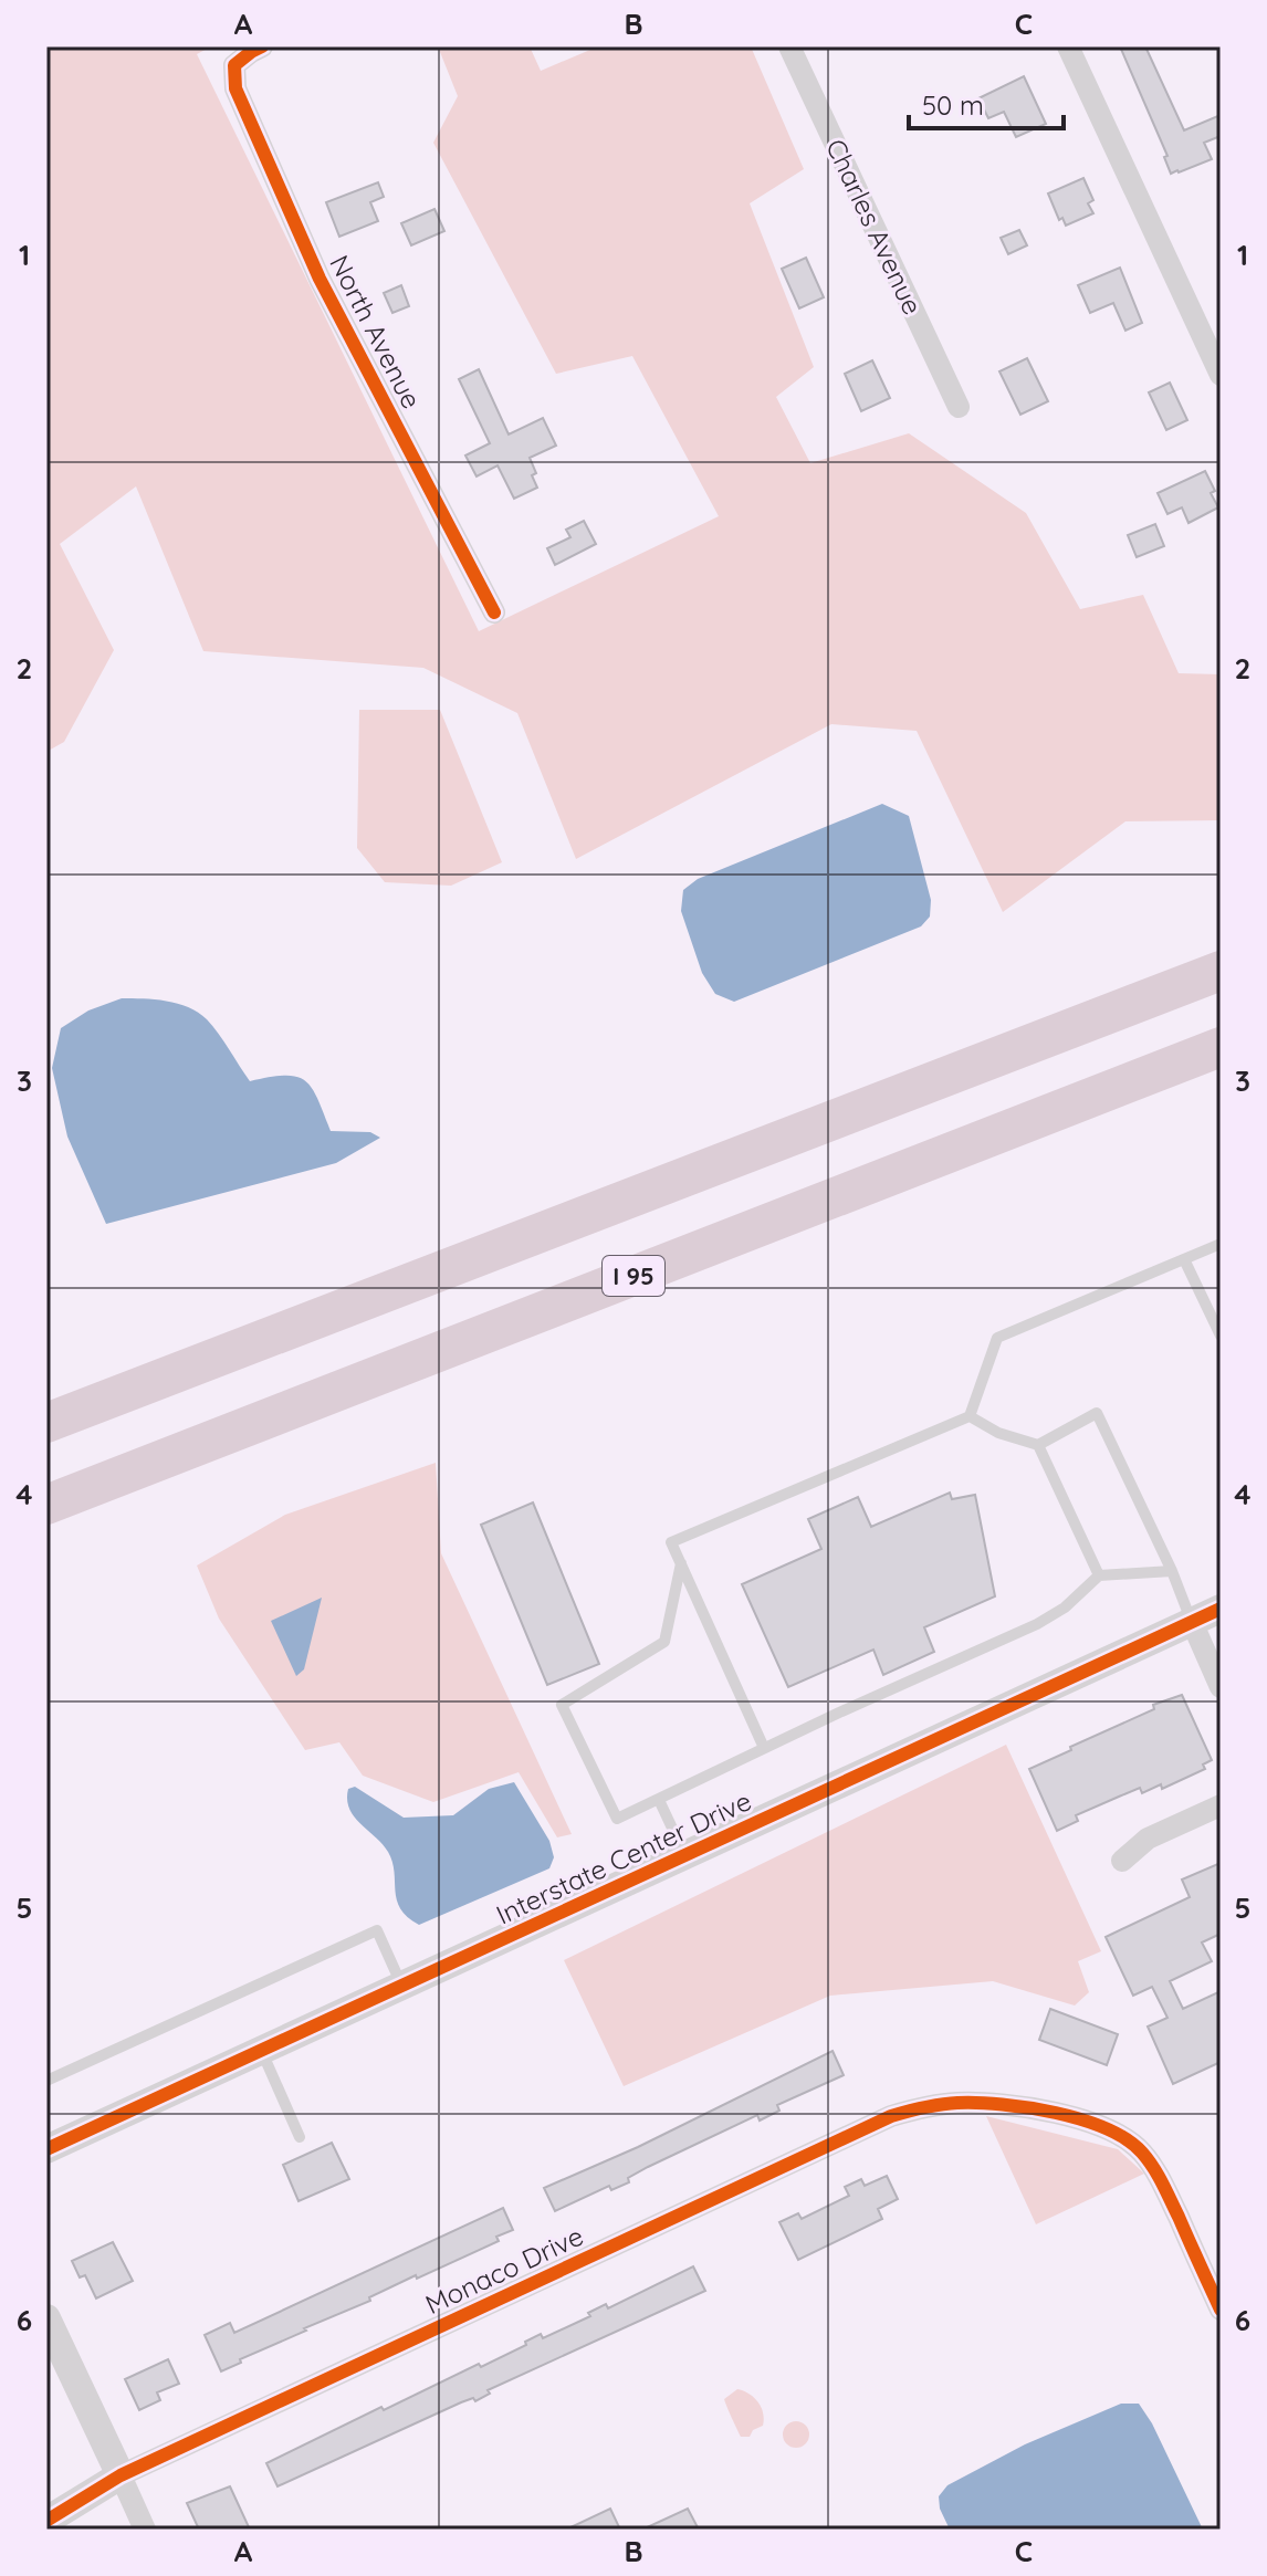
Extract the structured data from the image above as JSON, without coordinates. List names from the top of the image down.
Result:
{
  "streets": {
    "highway": ["I 95"],
    "street": [
      "Charles Avenue",
      "North Avenue",
      "Interstate Center Drive",
      "Monaco Drive"
    ]
  },
  "scale_bar": "50 m",
  "grid": {
    "columns": ["A", "B", "C"],
    "rows": [
      "1",
      "2",
      "3",
      "4",
      "5",
      "6"
    ]
  }
}
